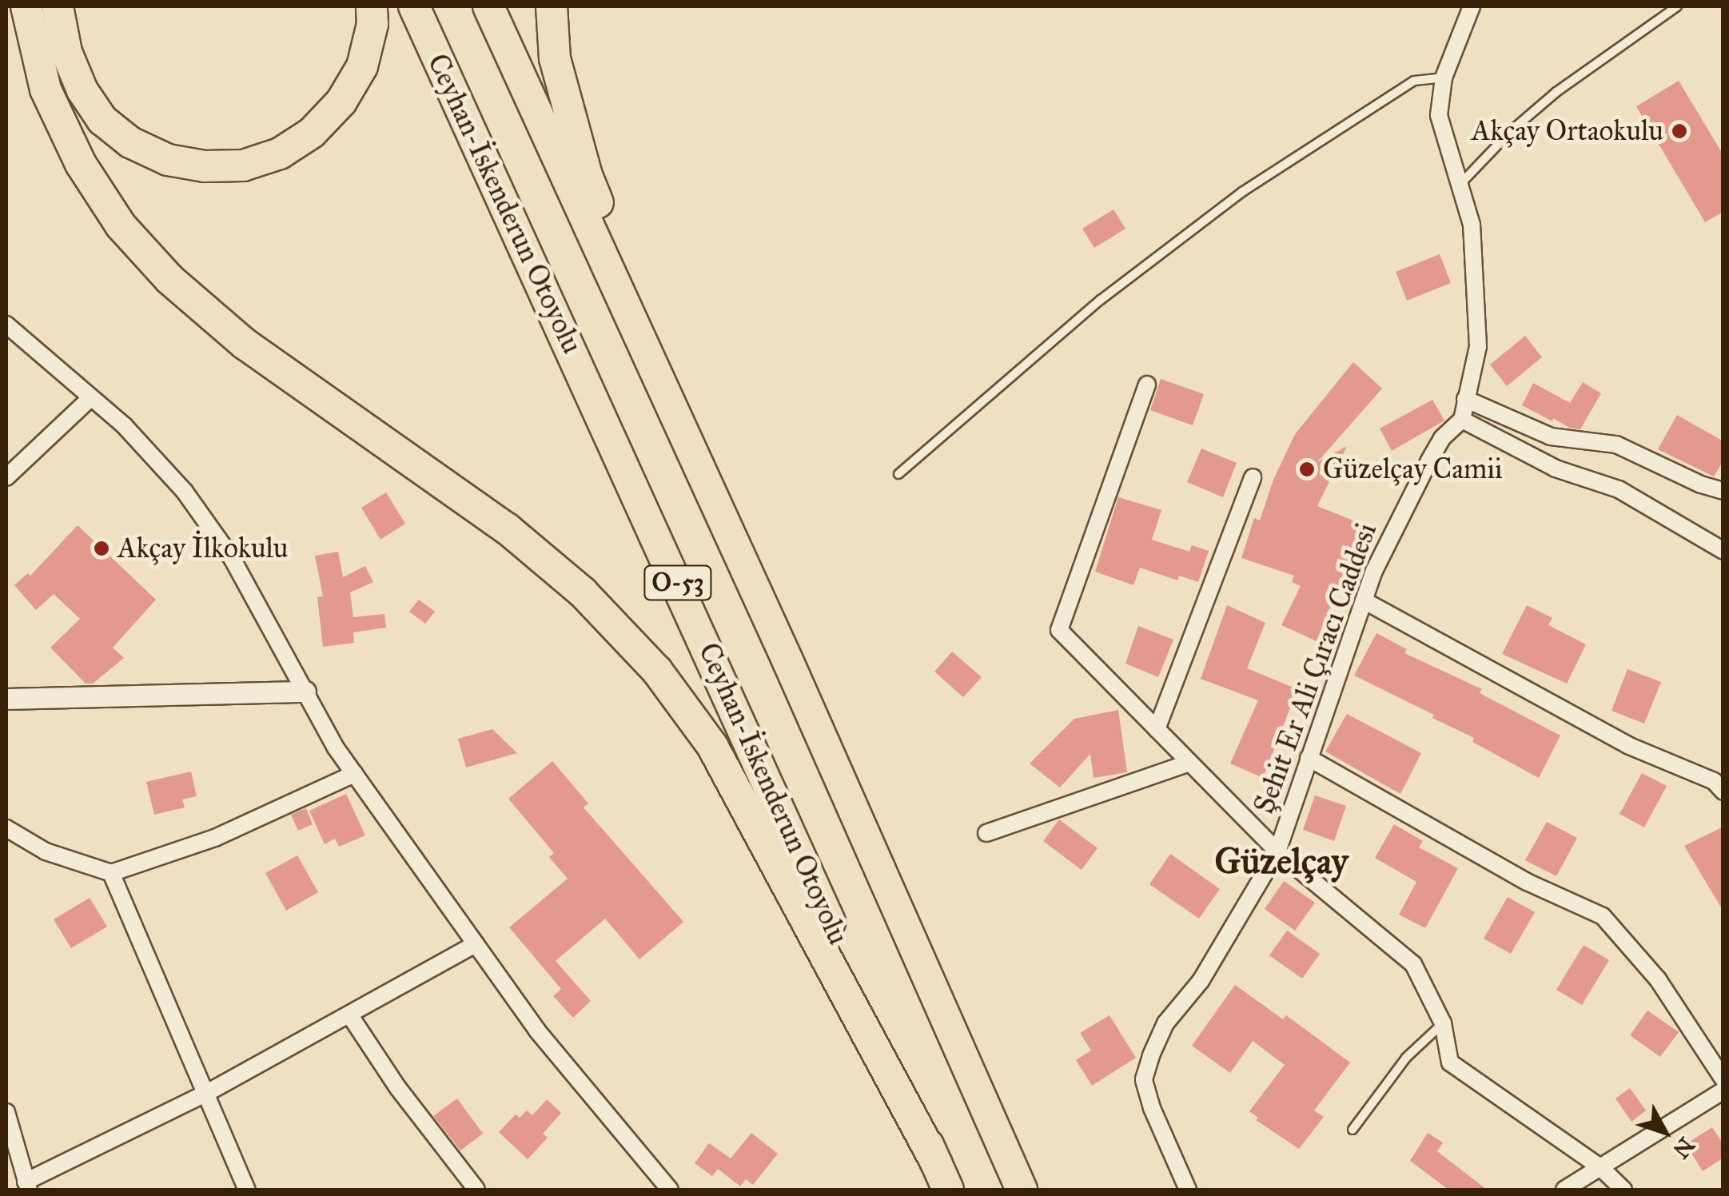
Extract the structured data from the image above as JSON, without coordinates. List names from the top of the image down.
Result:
{
  "streets": {
    "highway": ["Ceyhan-İskenderun Otoyolu", "O-53"],
    "street": ["Şehit Er Ali Çıracı Caddesi"]
  },
  "districts": ["Güzelçay"],
  "places": ["Akçay Ortaokulu", "Güzelçay Camii", "Akçay İlkokulu"],
  "north": "bottom right"
}
